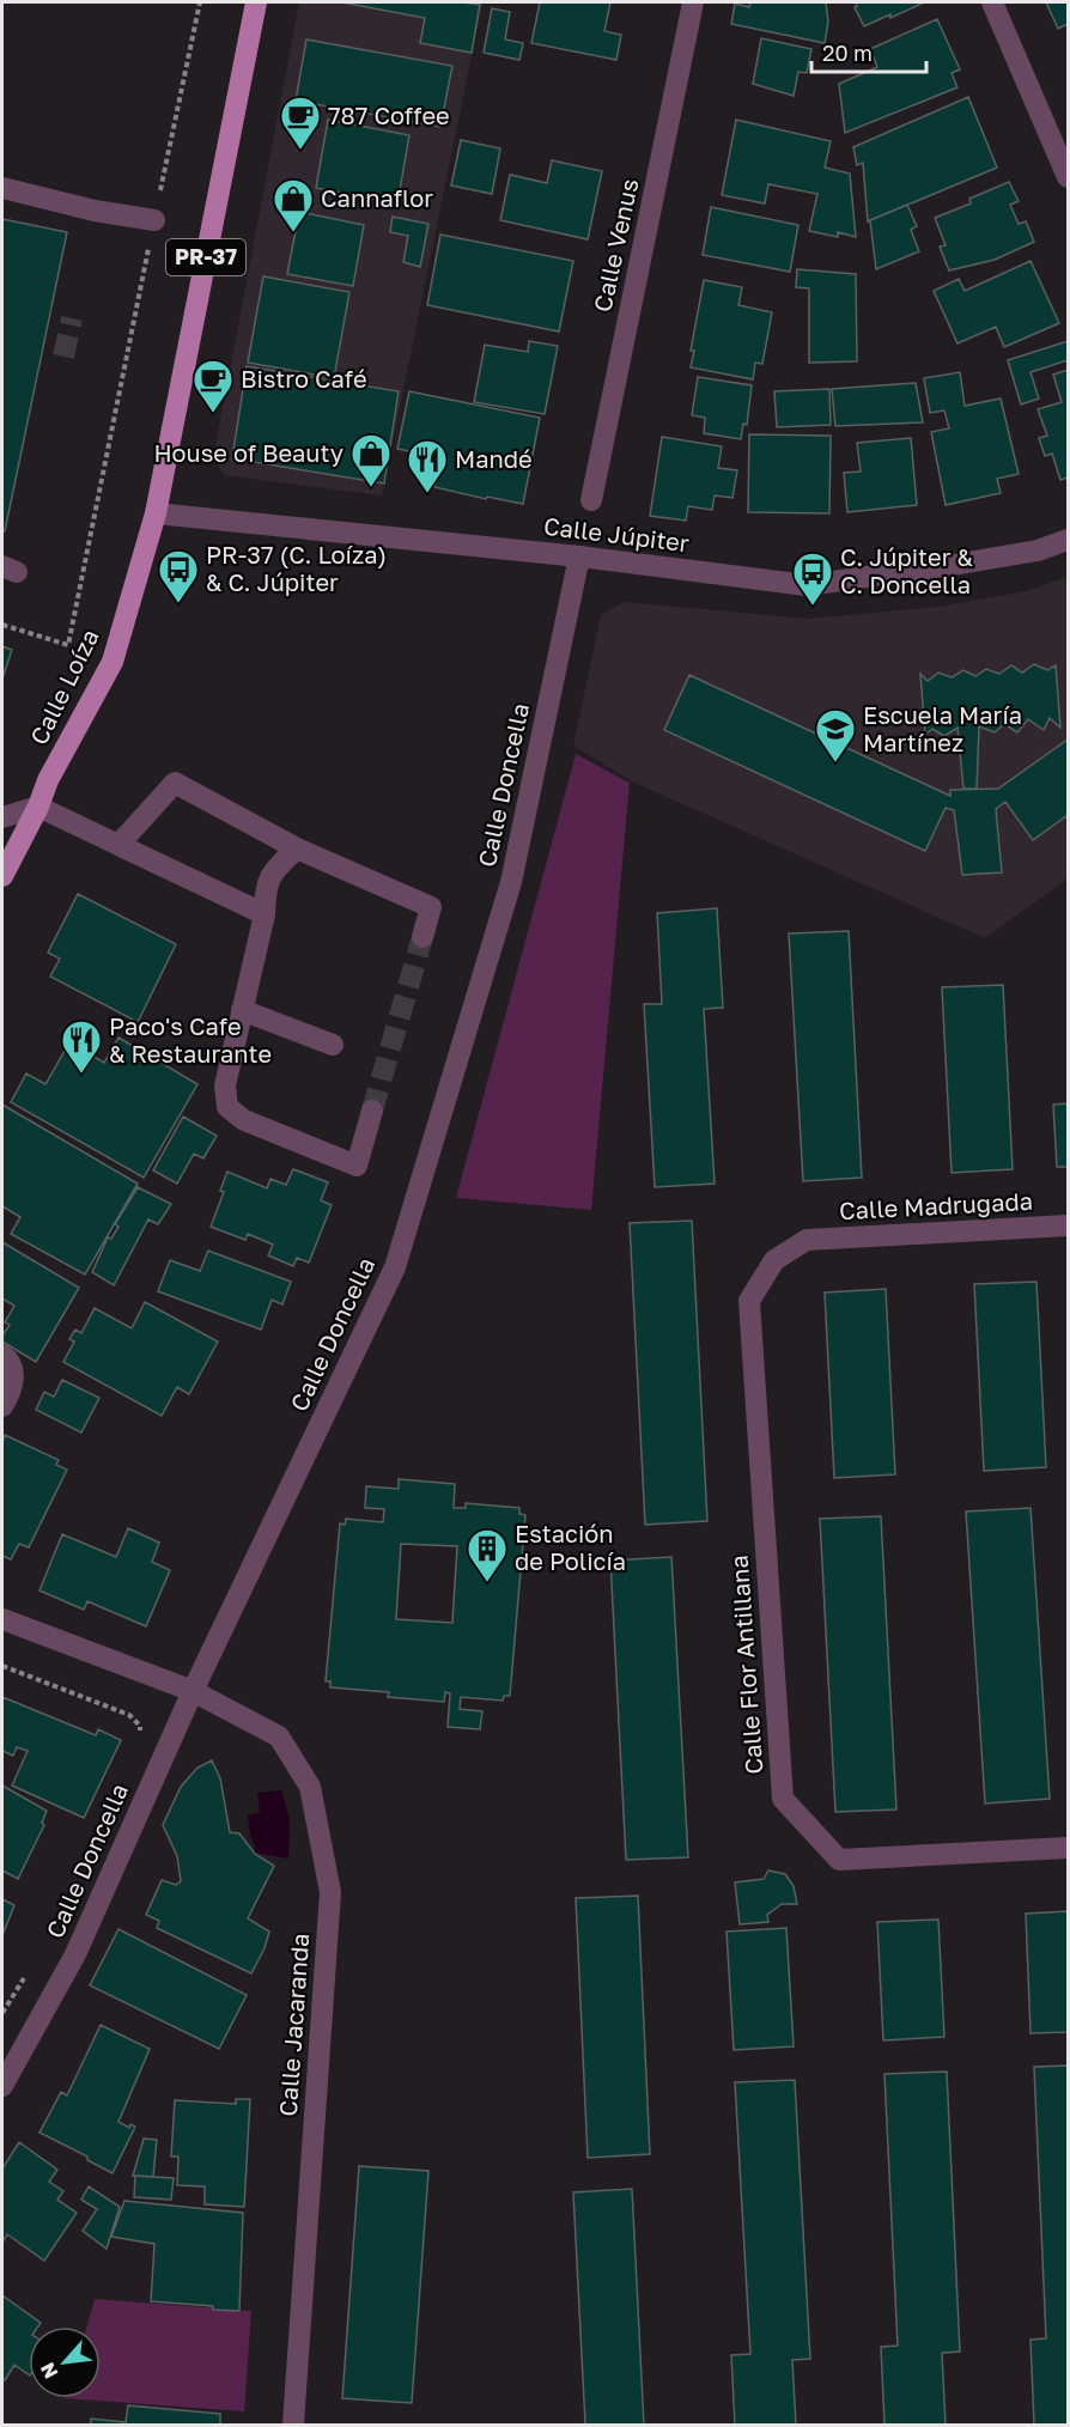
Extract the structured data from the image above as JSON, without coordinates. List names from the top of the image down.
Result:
{
  "streets": {
    "main road": ["PR-37", "Calle Loíza"],
    "street": [
      "Calle Venus",
      "Calle Júpiter",
      "Calle Doncella",
      "Calle Madrugada",
      "Calle Flor Antillana",
      "Calle Jacaranda"
    ]
  },
  "crossings": [
    ["PR-37", "Calle Júpiter"],
    ["PR-37", "Calle Loíza"],
    ["Calle Júpiter", "Calle Loíza"],
    ["Calle Júpiter", "Calle Doncella"],
    ["Calle Doncella", "Calle Jacaranda"],
    ["Calle Madrugada", "Calle Flor Antillana"]
  ],
  "places": {
    "cafe": ["787 Coffee", "Bistro Café"],
    "shop": ["Cannaflor", "House of Beauty"],
    "restaurant": ["Mandé", "Paco's Cafe & Restaurante"],
    "bus stop": ["PR-37 (C. Loíza) & C. Júpiter", "C. Júpiter & C. Doncella"],
    "school or university": ["Escuela María Martínez"],
    "building": ["Estación de Policía"]
  },
  "scale_bar": "20 m",
  "north": "bottom left"
}
